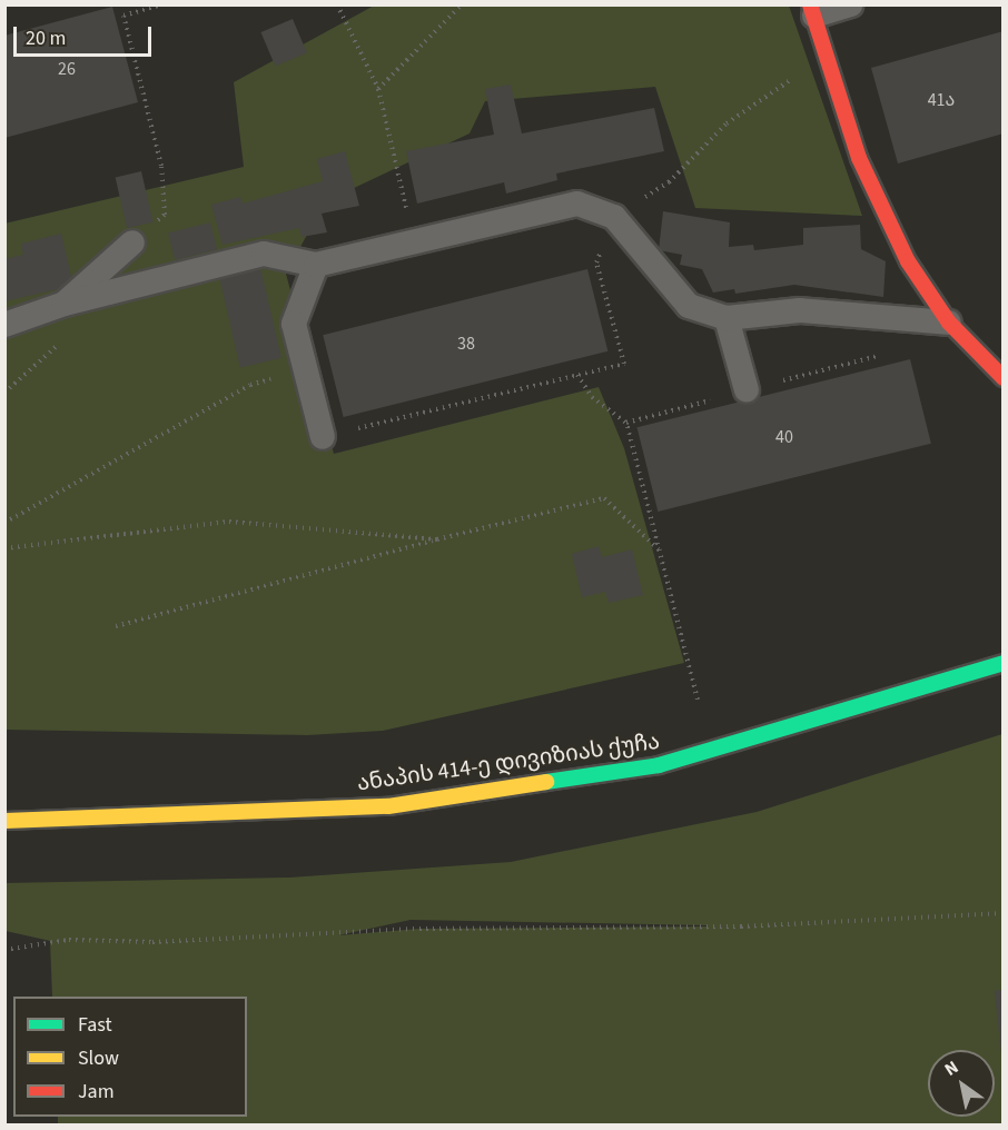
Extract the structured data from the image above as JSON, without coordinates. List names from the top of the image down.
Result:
{
  "streets": {
    "main road": ["ანაპის 414-ე დივიზიას ქუჩა"]
  },
  "house_numbers": [
    "26",
    "41ა",
    "38",
    "40"
  ],
  "legend": ["Fast", "Slow", "Jam"],
  "scale_bar": "20 m",
  "north": "top left"
}
